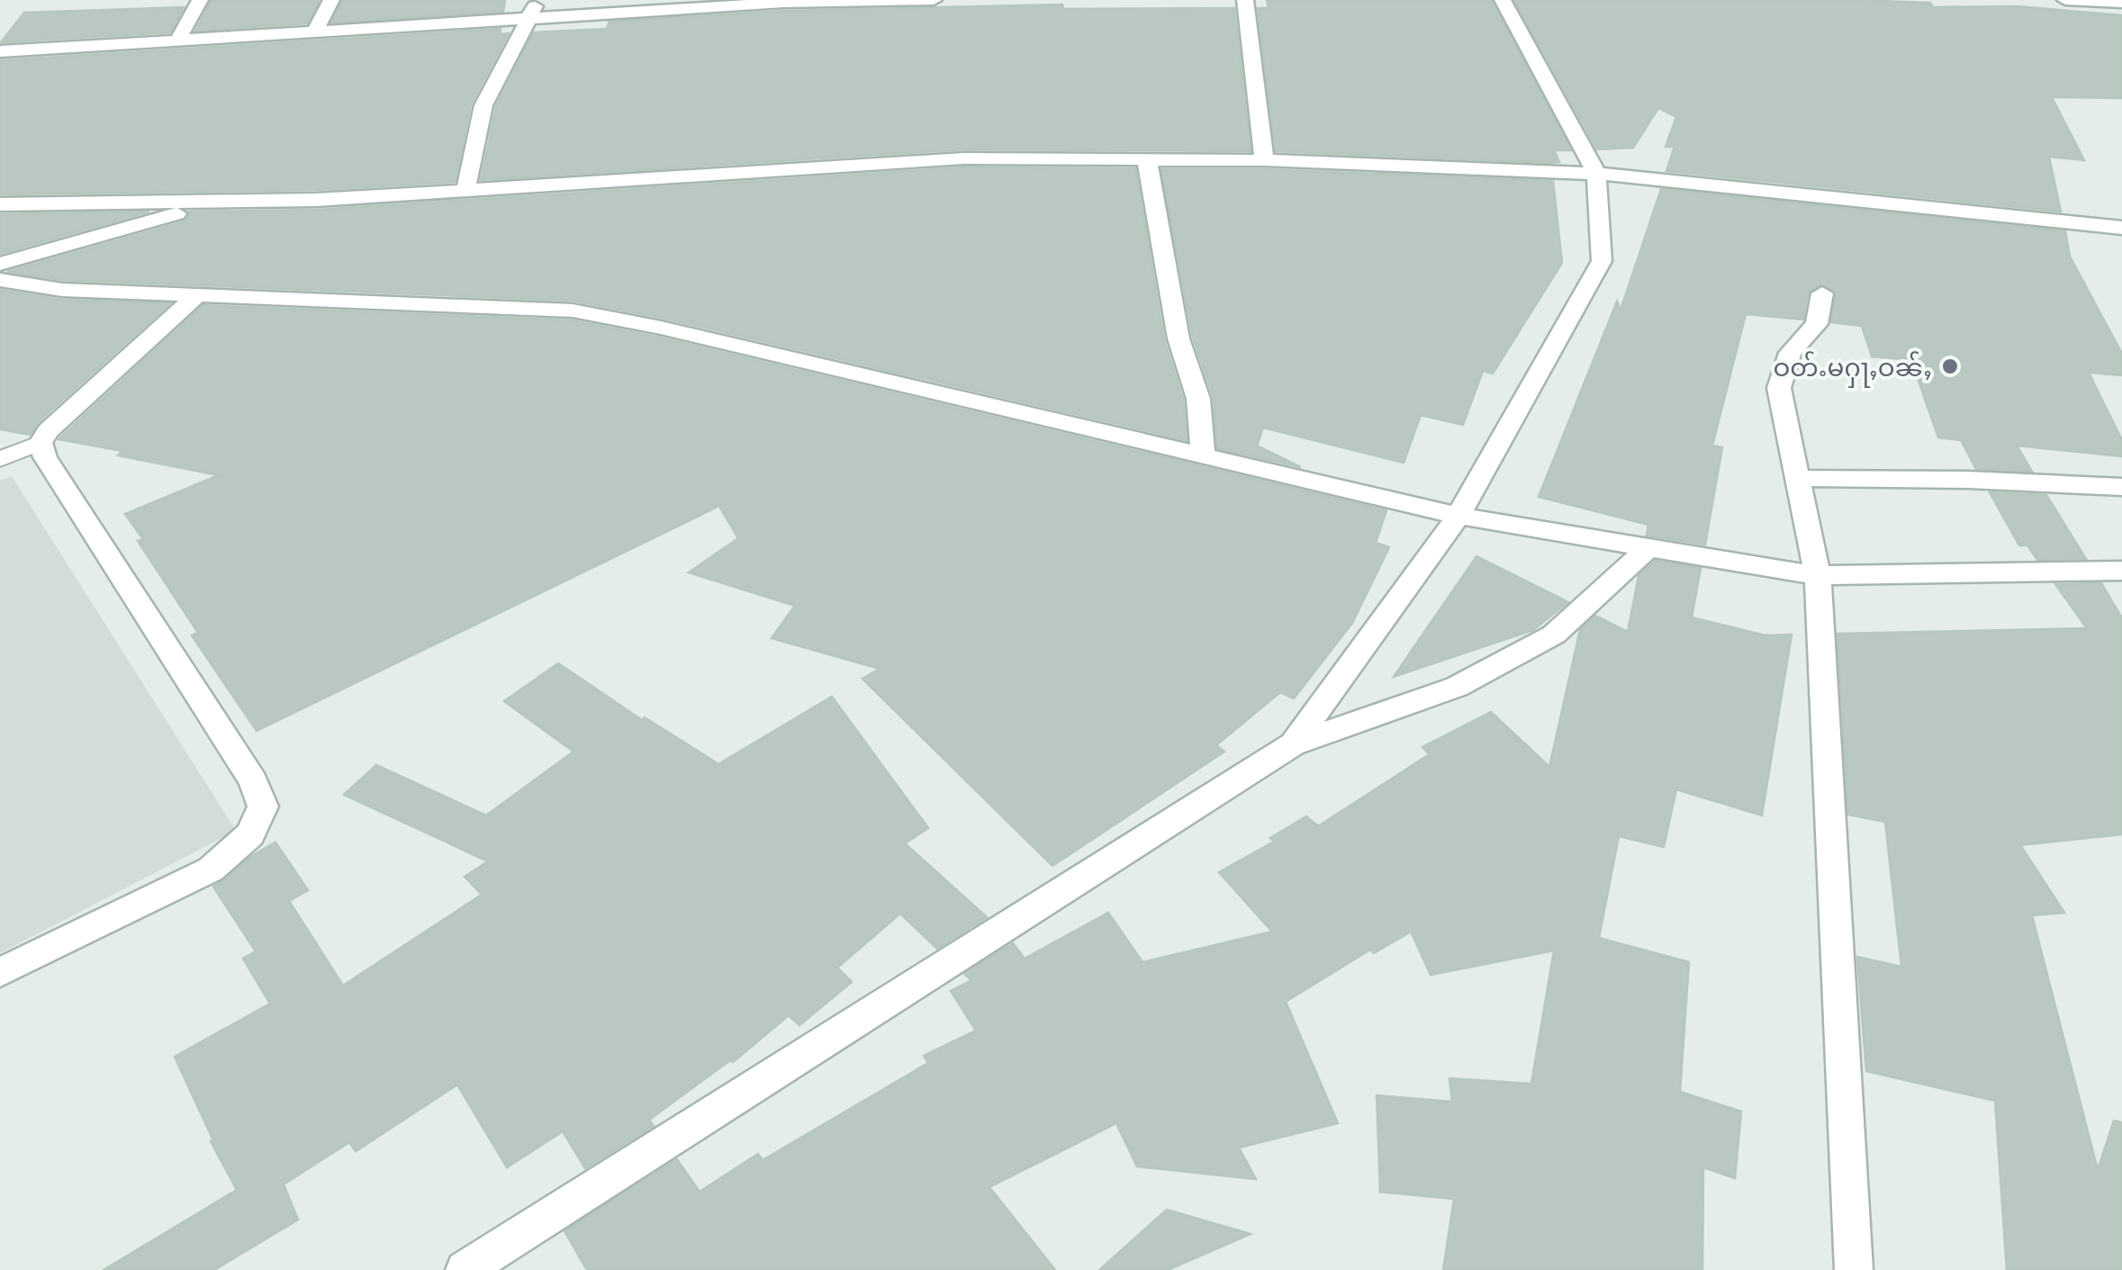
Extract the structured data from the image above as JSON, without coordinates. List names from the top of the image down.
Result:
{
  "places": ["ဝတ်ႉမႁႃႇဝၼ်ႇ"]
}
